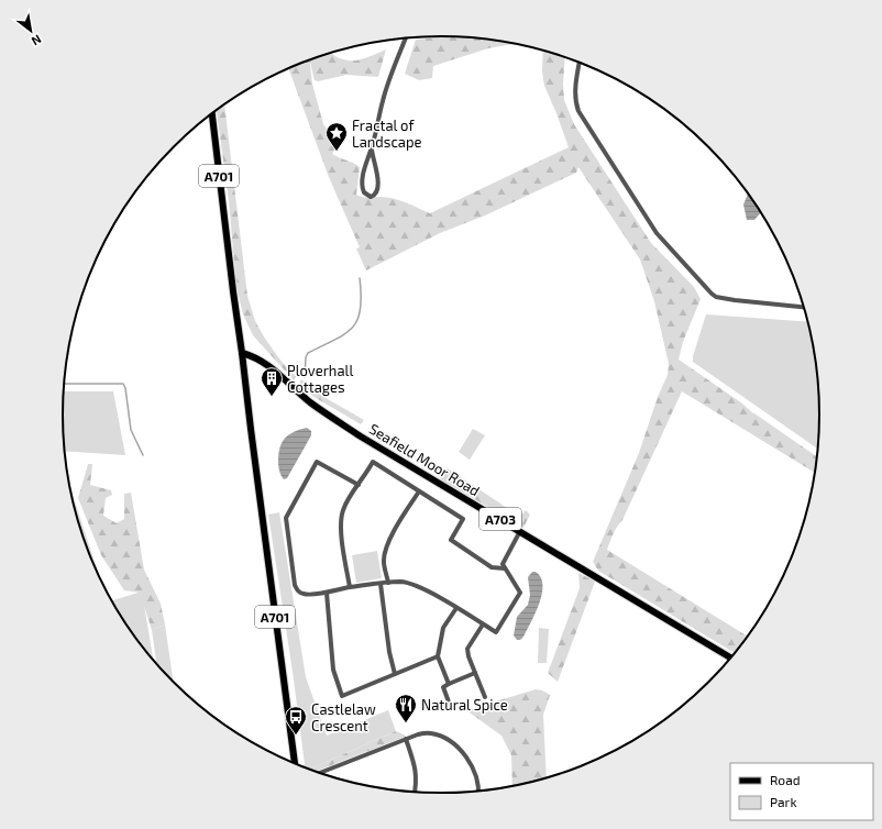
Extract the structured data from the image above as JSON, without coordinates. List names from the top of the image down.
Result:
{
  "streets": {
    "main road": ["A701", "Seafield Moor Road", "A703"]
  },
  "crossings": [
    ["A701", "Seafield Moor Road"]
  ],
  "places": {
    "place": ["Fractal of Landscape"],
    "building": ["Ploverhall Cottages"],
    "restaurant": ["Natural Spice"],
    "bus stop": ["Castlelaw Crescent"]
  },
  "legend": ["Road", "Park"],
  "north": "bottom right"
}
